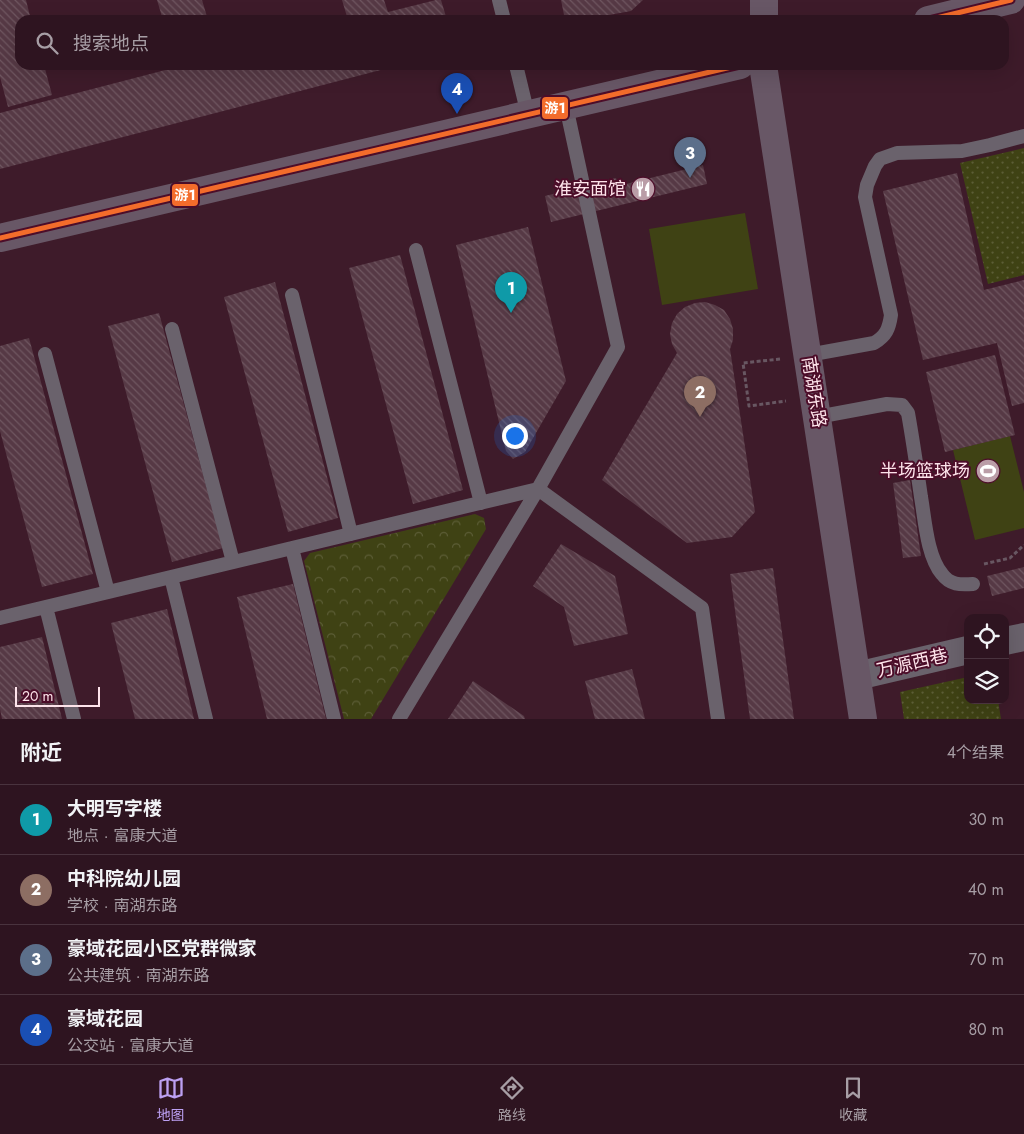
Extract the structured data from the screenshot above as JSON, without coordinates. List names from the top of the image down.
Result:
{
  "streets": {
    "street": ["南湖东路", "万源西巷"]
  },
  "crossings": [
    ["南湖东路", "万源西巷"]
  ],
  "places": {
    "restaurant": ["淮安面馆"],
    "sports": ["半场篮球场"]
  },
  "lines": ["transit line 游1"],
  "scale_bar": "20 m",
  "page": {
    "search": "搜索地点",
    "pins": [
      "4",
      "3",
      "1",
      "2"
    ],
    "scale": "20 m",
    "heading": ["附近", "4个结果"],
    "list": [
      {
        "mark": "1",
        "name": "大明写字楼",
        "note": "地点 · 富康大道",
        "value": "30 m"
      },
      {
        "mark": "2",
        "name": "中科院幼儿园",
        "note": "学校 · 南湖东路",
        "value": "40 m"
      },
      {
        "mark": "3",
        "name": "豪域花园小区党群微家",
        "note": "公共建筑 · 南湖东路",
        "value": "70 m"
      },
      {
        "mark": "4",
        "name": "豪域花园",
        "note": "公交站 · 富康大道",
        "value": "80 m"
      }
    ],
    "nav": ["地图", "路线", "收藏"]
  }
}
